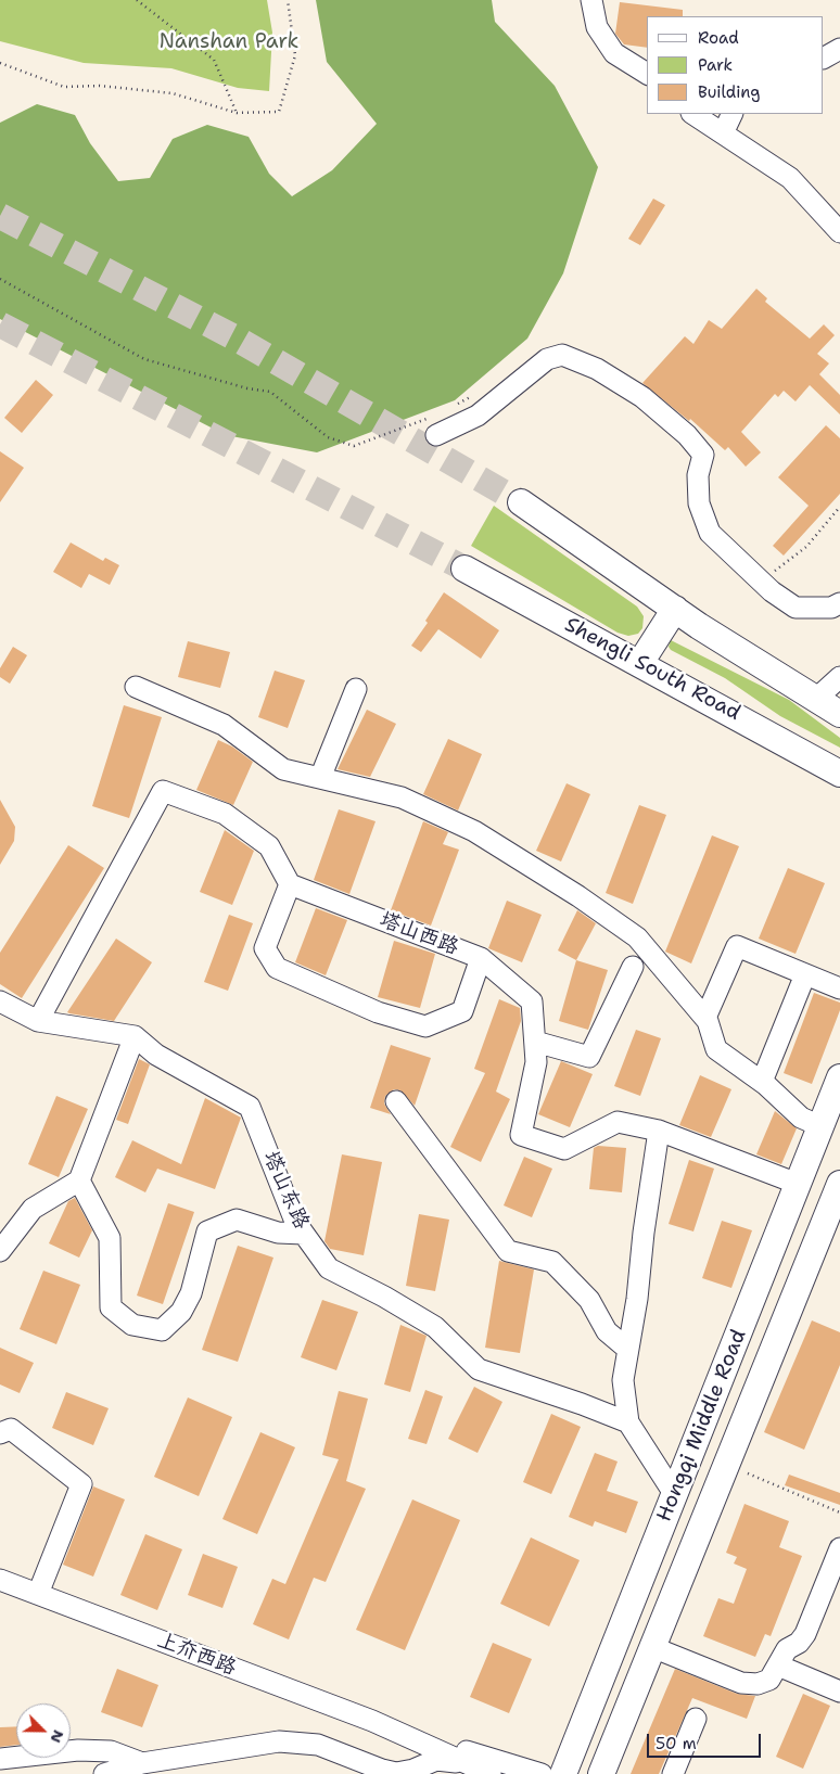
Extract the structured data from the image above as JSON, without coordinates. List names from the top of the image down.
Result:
{
  "streets": {
    "main road": ["Shengli South Road", "Hongqi Middle Road"],
    "street": ["塔山西路", "塔山东路", "上夼西路"]
  },
  "crossings": [
    ["塔山西路", "Hongqi Middle Road"]
  ],
  "parks": ["Nanshan Park"],
  "legend": ["Road", "Park", "Building"],
  "scale_bar": "50 m",
  "north": "bottom right"
}
